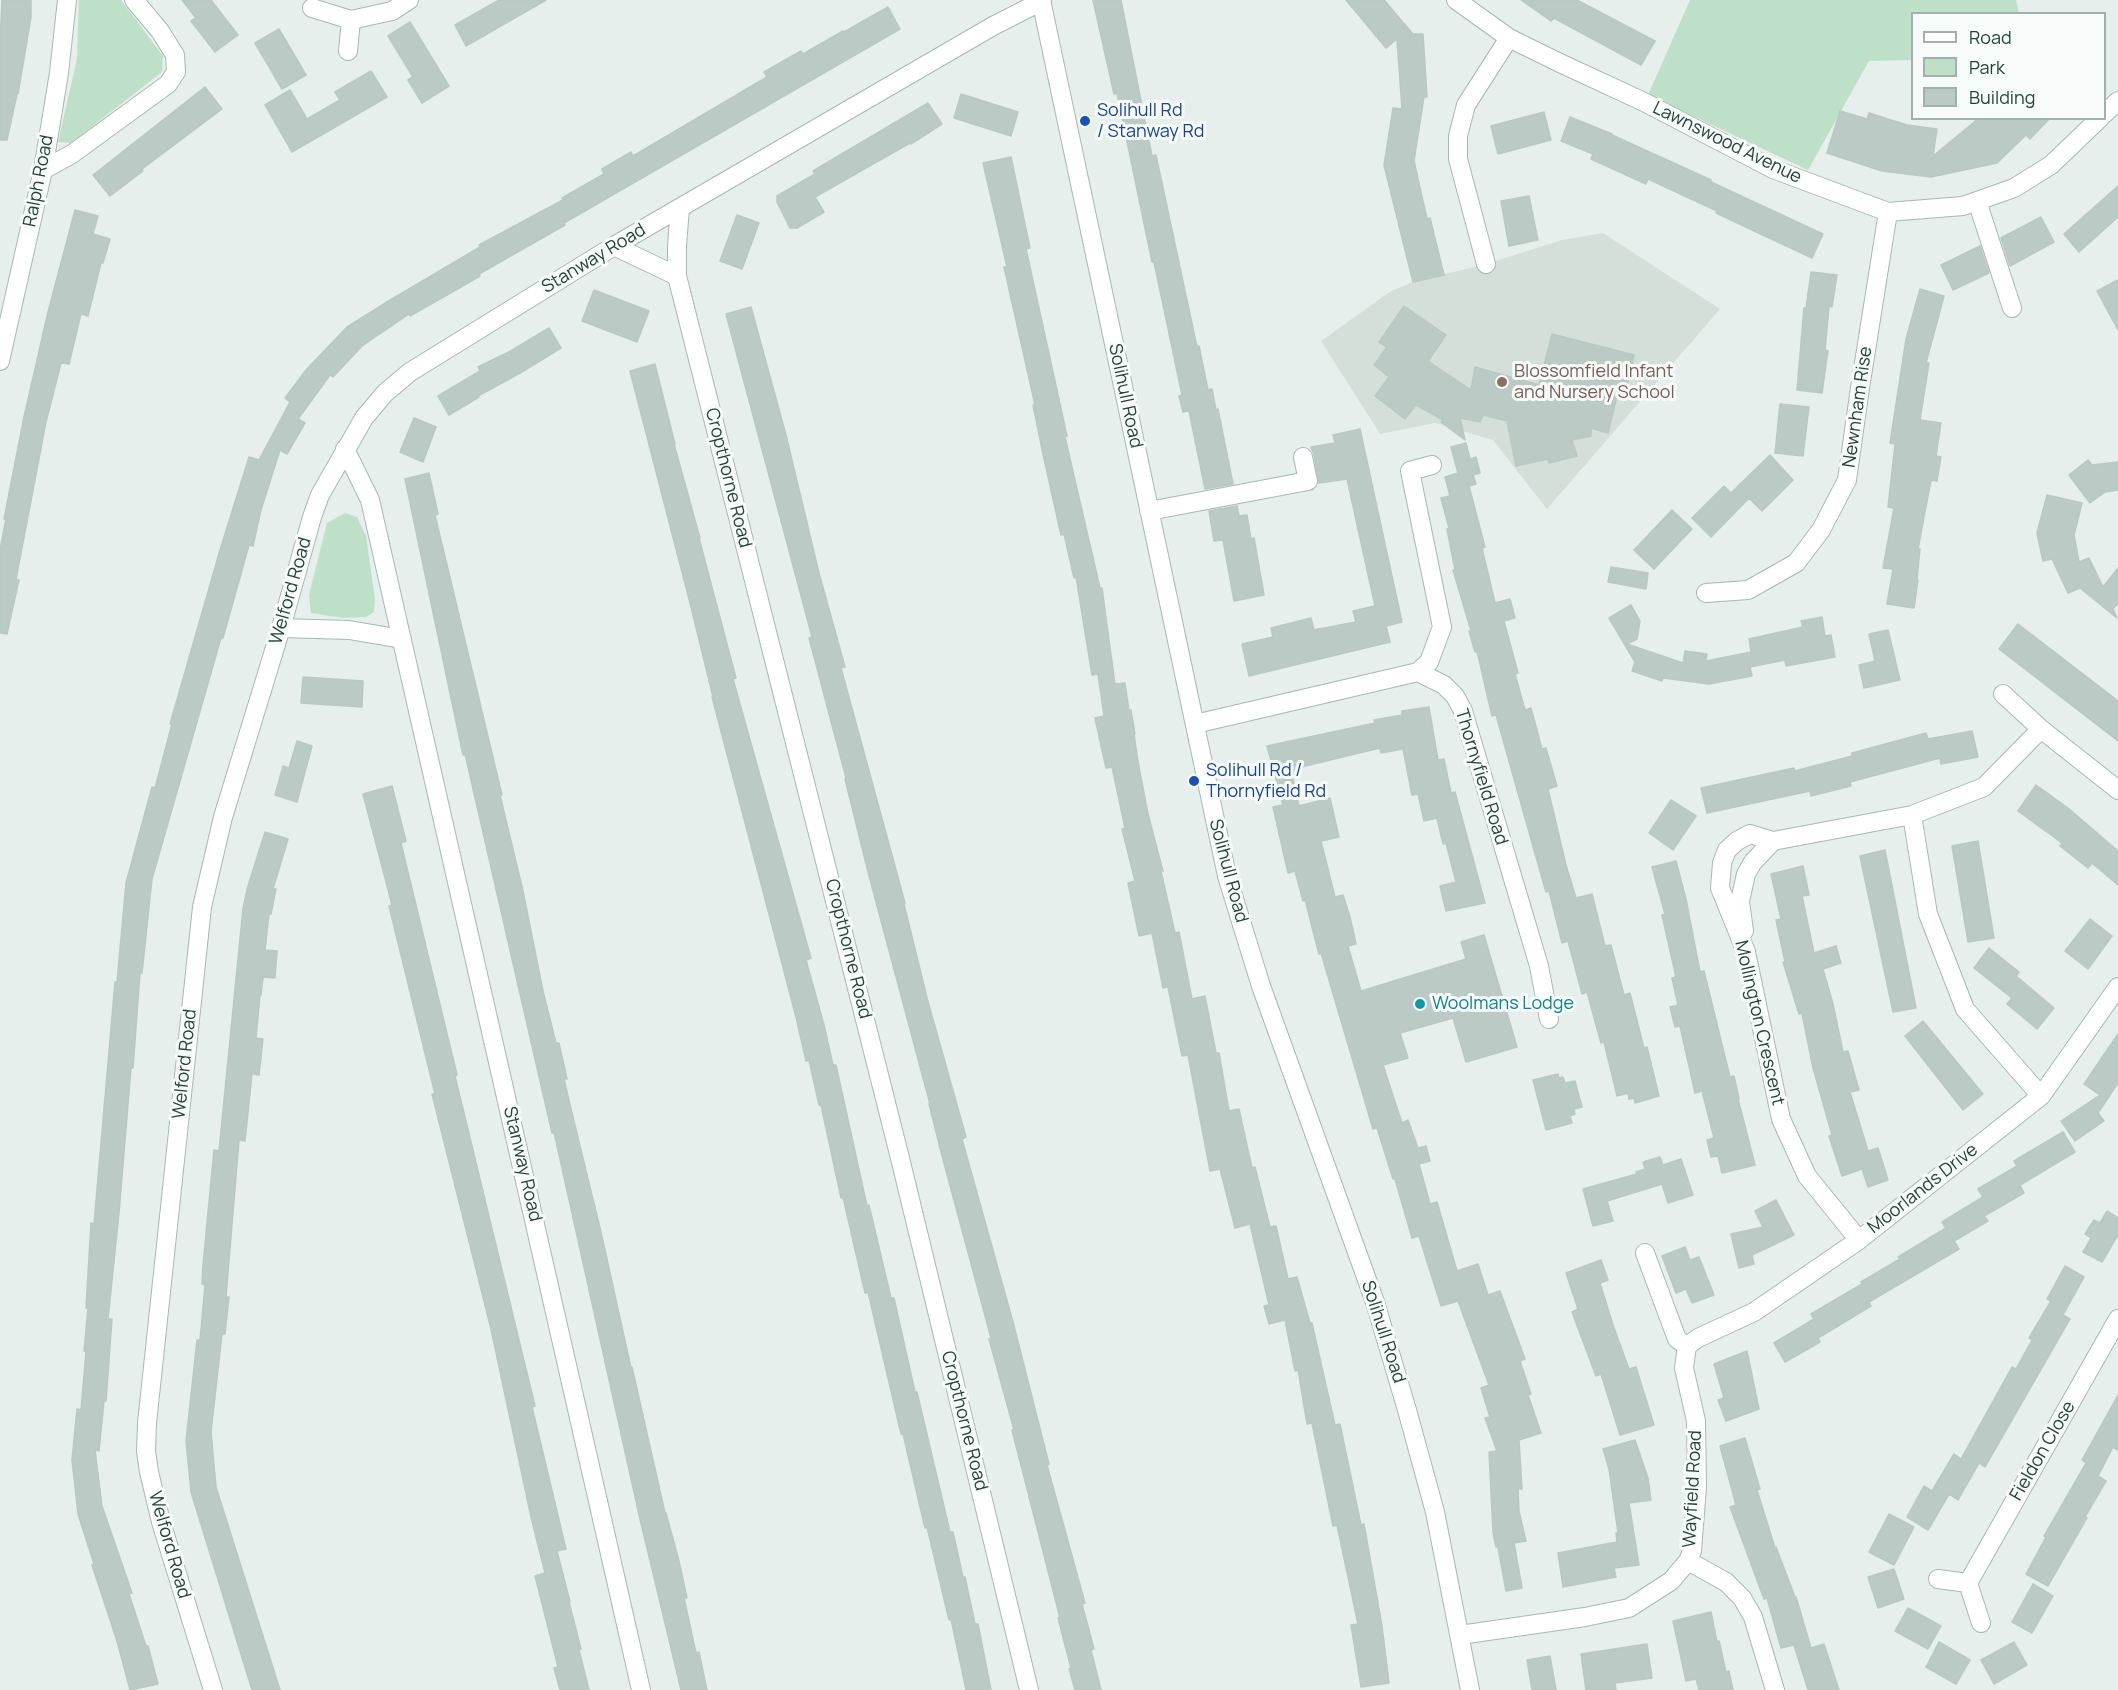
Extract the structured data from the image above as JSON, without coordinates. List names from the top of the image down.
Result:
{
  "streets": {
    "street": [
      "Lawnswood Avenue",
      "Ralph Road",
      "Stanway Road",
      "Solihull Road",
      "Newnham Rise",
      "Cropthorne Road",
      "Welford Road",
      "Thornyfield Road",
      "Mollington Crescent",
      "Moorlands Drive",
      "Fieldon Close",
      "Wayfield Road"
    ]
  },
  "crossings": [
    ["Lawnswood Avenue", "Newnham Rise"],
    ["Stanway Road", "Solihull Road"],
    ["Stanway Road", "Cropthorne Road"],
    ["Stanway Road", "Welford Road"],
    ["Solihull Road", "Wayfield Road"],
    ["Mollington Crescent", "Moorlands Drive"],
    ["Moorlands Drive", "Wayfield Road"]
  ],
  "places": [
    "Solihull Rd / Stanway Rd",
    "Blossomfield Infant and Nursery School",
    "Solihull Rd / Thornyfield Rd",
    "Woolmans Lodge"
  ],
  "legend": ["Road", "Park", "Building"]
}
